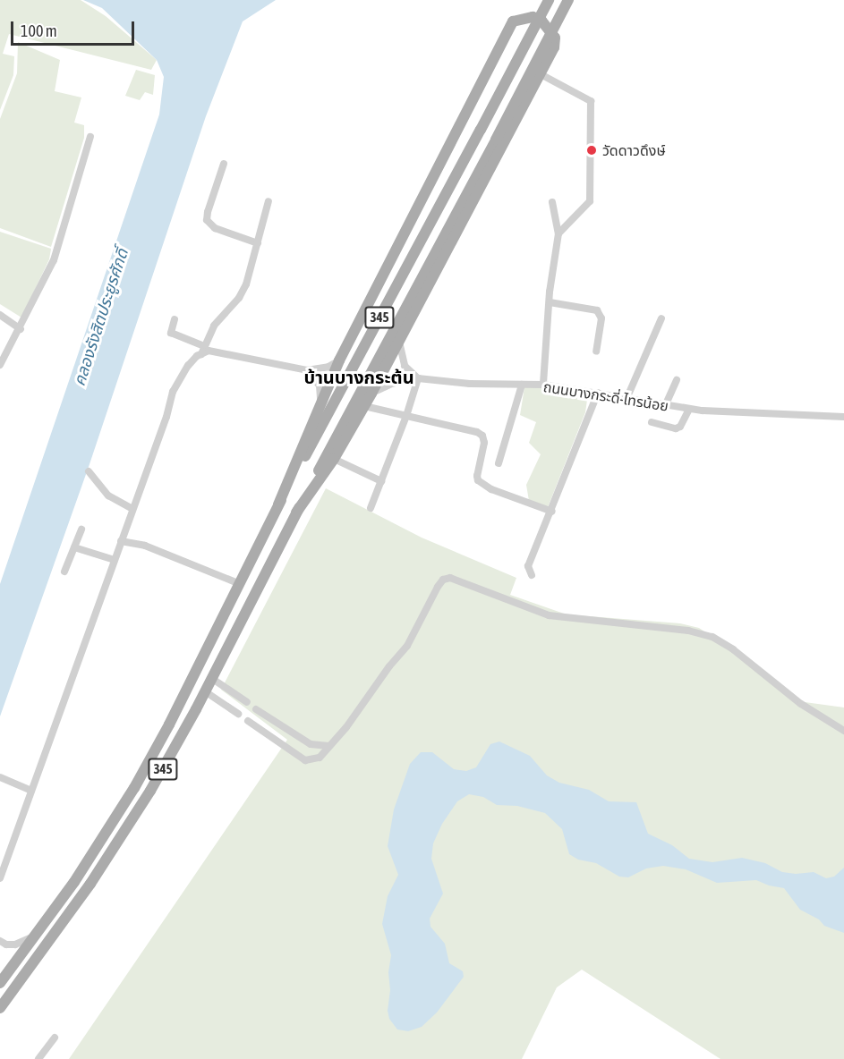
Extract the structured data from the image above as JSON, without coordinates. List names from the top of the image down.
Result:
{
  "streets": {
    "main road": ["345"],
    "street": ["ถนนบางกระดี่-ไทรน้อย"]
  },
  "districts": ["บ้านบางกระต้น"],
  "water": ["คลองรังสิตประยูรศักดิ์"],
  "places": ["วัดดาวดึงษ์"],
  "scale_bar": "100 m"
}
